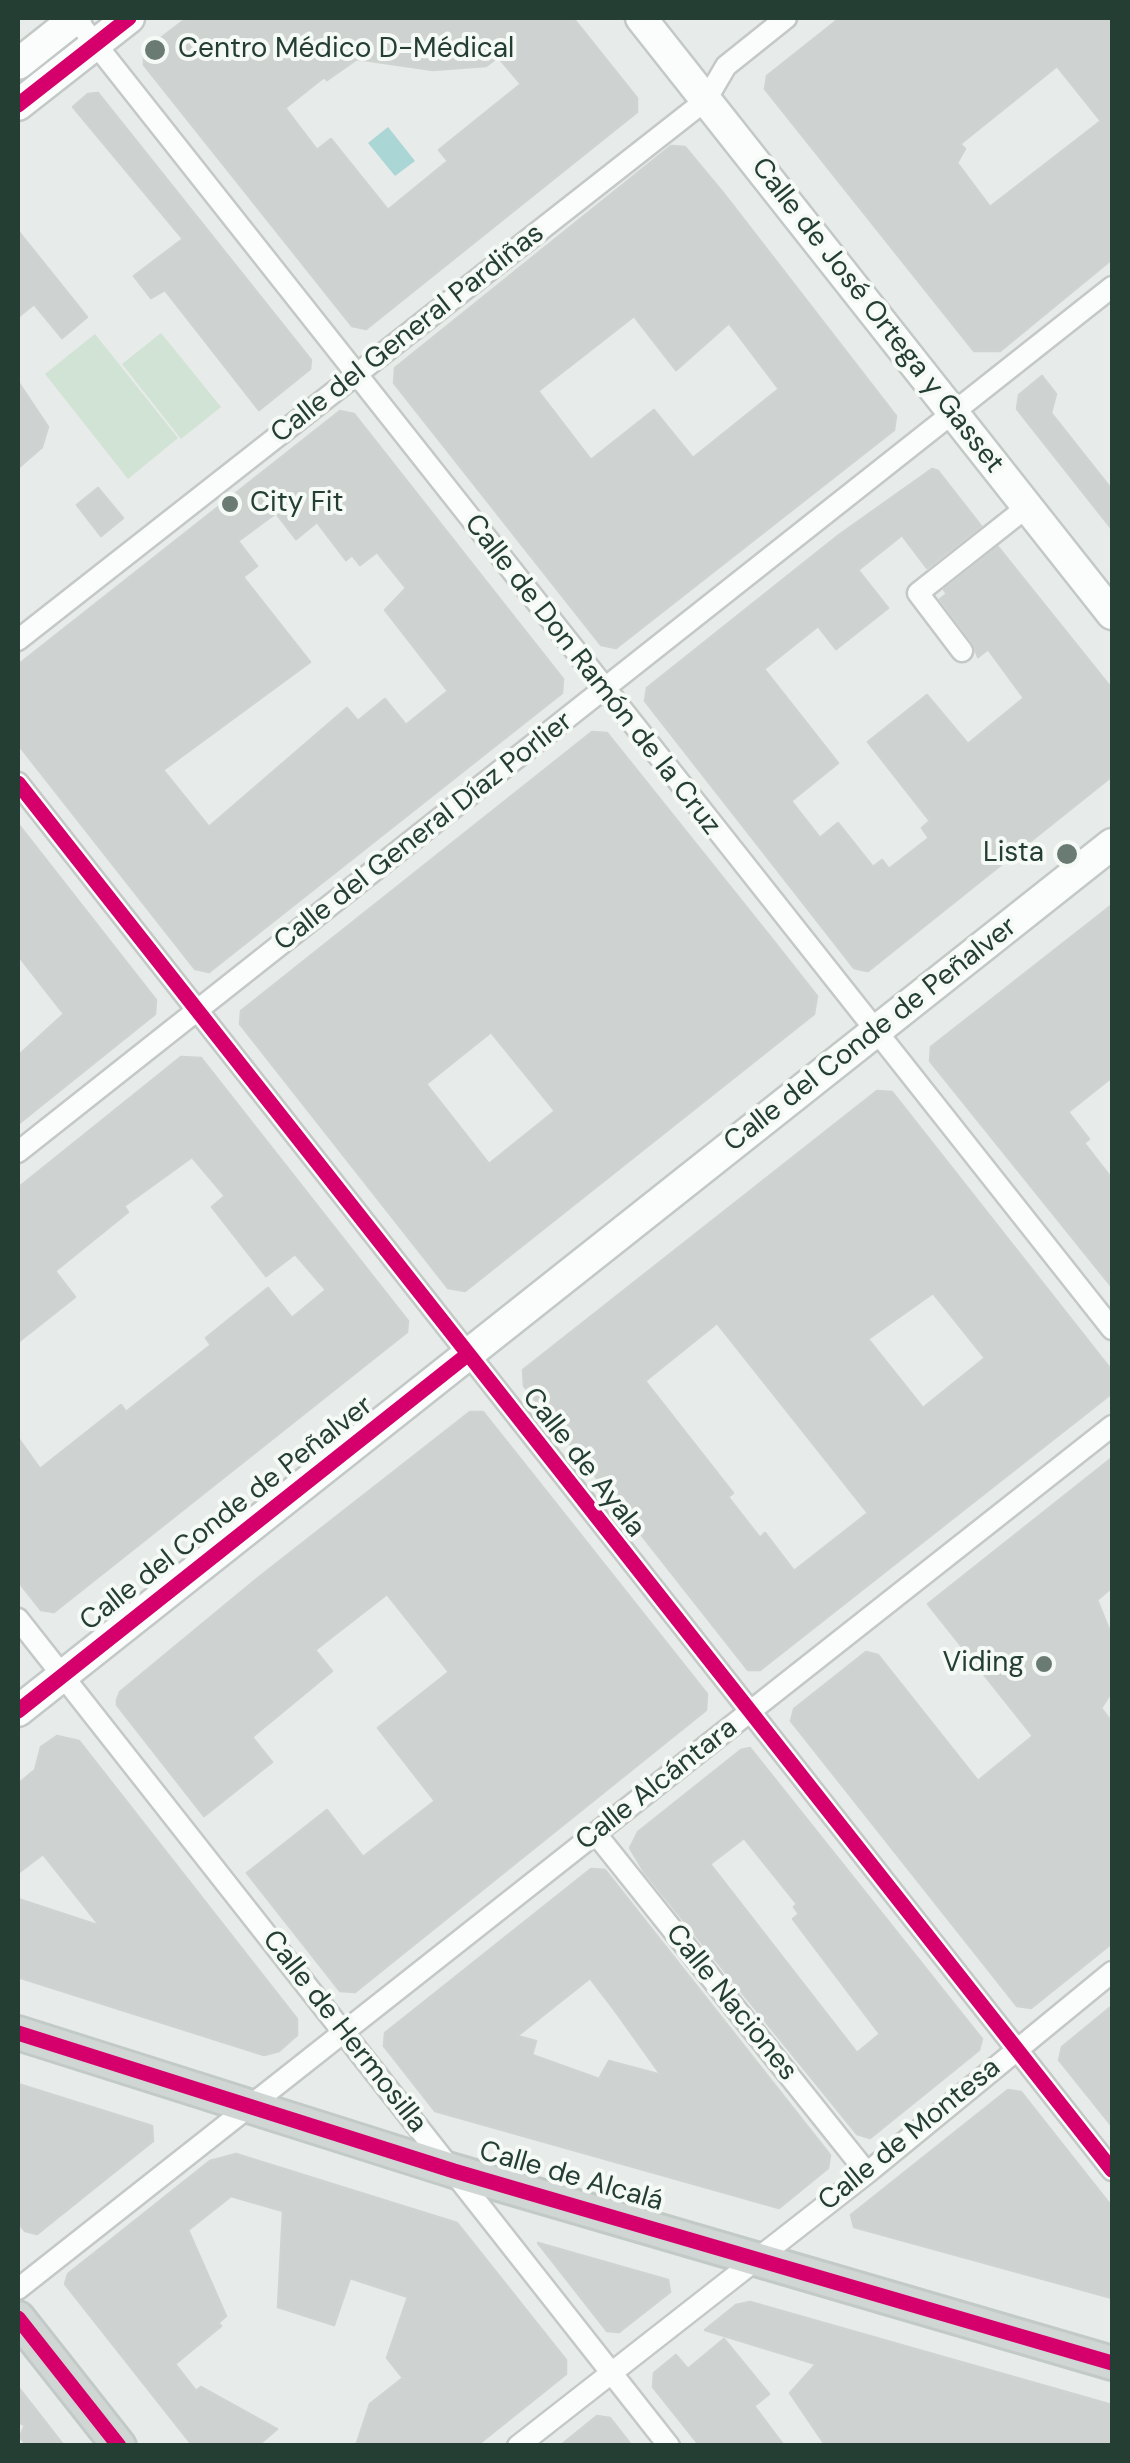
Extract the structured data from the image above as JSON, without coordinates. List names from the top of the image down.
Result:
{
  "streets": {
    "main road": ["Calle de Alcalá"],
    "street": [
      "Calle de José Ortega y Gasset",
      "Calle del General Pardiñas",
      "Calle de Don Ramón de la Cruz",
      "Calle del General Díaz Porlier",
      "Calle del Conde de Peñalver",
      "Calle de Ayala",
      "Calle Alcántara",
      "Calle Naciones",
      "Calle de Hermosilla",
      "Calle de Montesa"
    ]
  },
  "crossings": [
    ["Calle de José Ortega y Gasset", "Calle del General Pardiñas"],
    ["Calle de José Ortega y Gasset", "Calle del General Díaz Porlier"],
    ["Calle del General Pardiñas", "Calle de Don Ramón de la Cruz"],
    ["Calle de Don Ramón de la Cruz", "Calle del General Díaz Porlier"],
    ["Calle de Don Ramón de la Cruz", "Calle del Conde de Peñalver"],
    ["Calle del General Díaz Porlier", "Calle de Ayala"],
    ["Calle del Conde de Peñalver", "Calle de Ayala"],
    ["Calle del Conde de Peñalver", "Calle de Hermosilla"],
    ["Calle de Ayala", "Calle Alcántara"],
    ["Calle de Ayala", "Calle de Montesa"],
    ["Calle Alcántara", "Calle Naciones"],
    ["Calle Alcántara", "Calle de Hermosilla"],
    ["Calle Alcántara", "Calle de Alcalá"],
    ["Calle Naciones", "Calle de Montesa"],
    ["Calle de Hermosilla", "Calle de Montesa"],
    ["Calle de Hermosilla", "Calle de Alcalá"],
    ["Calle de Montesa", "Calle de Alcalá"]
  ],
  "places": [
    "Centro Médico D-Médical",
    "City Fit",
    "Lista",
    "Viding"
  ]
}
